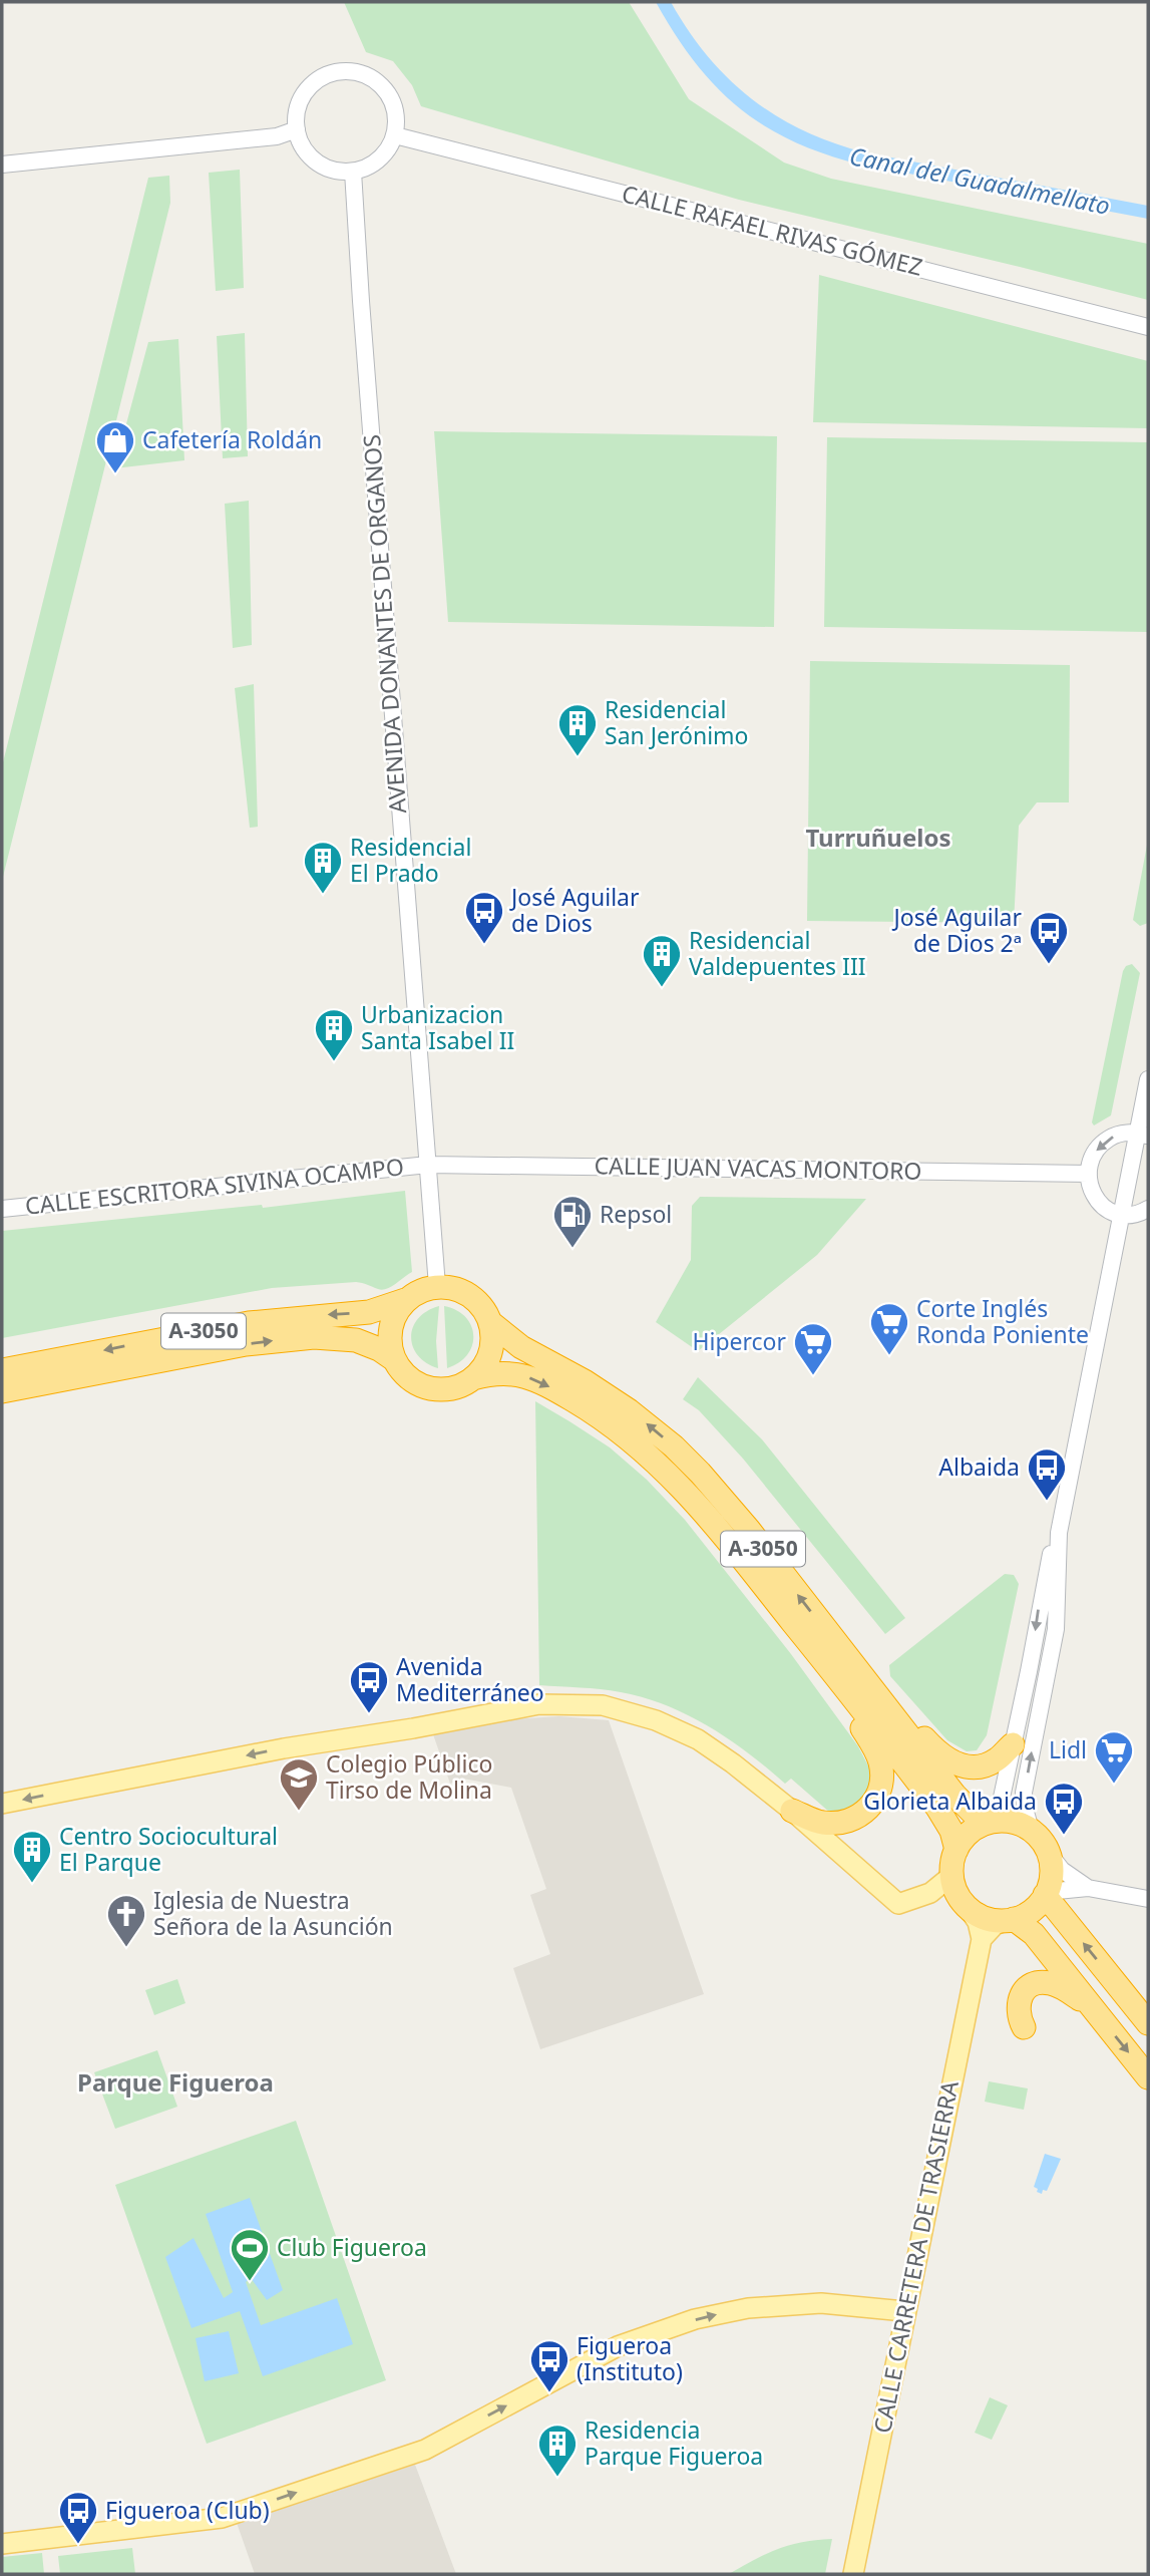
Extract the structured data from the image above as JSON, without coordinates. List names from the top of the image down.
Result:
{
  "streets": {
    "highway": ["A-3050"],
    "main road": ["CALLE CARRETERA DE TRASIERRA"],
    "street": [
      "CALLE RAFAEL RIVAS GÓMEZ",
      "AVENIDA DONANTES DE ORGANOS",
      "CALLE JUAN VACAS MONTORO",
      "CALLE ESCRITORA SIVINA OCAMPO"
    ]
  },
  "crossings": [
    ["CALLE RAFAEL RIVAS GÓMEZ", "AVENIDA DONANTES DE ORGANOS"],
    ["AVENIDA DONANTES DE ORGANOS", "CALLE JUAN VACAS MONTORO"],
    ["AVENIDA DONANTES DE ORGANOS", "CALLE ESCRITORA SIVINA OCAMPO"],
    ["AVENIDA DONANTES DE ORGANOS", "A-3050"],
    ["CALLE JUAN VACAS MONTORO", "CALLE ESCRITORA SIVINA OCAMPO"]
  ],
  "districts": ["Turruñuelos", "Parque Figueroa"],
  "water": ["Canal del Guadalmellato"],
  "places": {
    "shop": ["Cafetería Roldán"],
    "building": [
      "Residencial San Jerónimo",
      "Residencial El Prado",
      "Residencial Valdepuentes III",
      "Urbanizacion Santa Isabel II",
      "Centro Sociocultural El Parque",
      "Residencia Parque Figueroa"
    ],
    "bus stop": [
      "José Aguilar de Dios",
      "José Aguilar de Dios 2ª",
      "Albaida",
      "Avenida Mediterráneo",
      "Glorieta Albaida",
      "Figueroa (Instituto)",
      "Figueroa (Club)"
    ],
    "fuel station": ["Repsol"],
    "supermarket": ["Corte Inglés Ronda Poniente", "Hipercor", "Lidl"],
    "school or university": ["Colegio Público Tirso de Molina"],
    "church": ["Iglesia de Nuestra Señora de la Asunción"],
    "sports": ["Club Figueroa"]
  }
}
